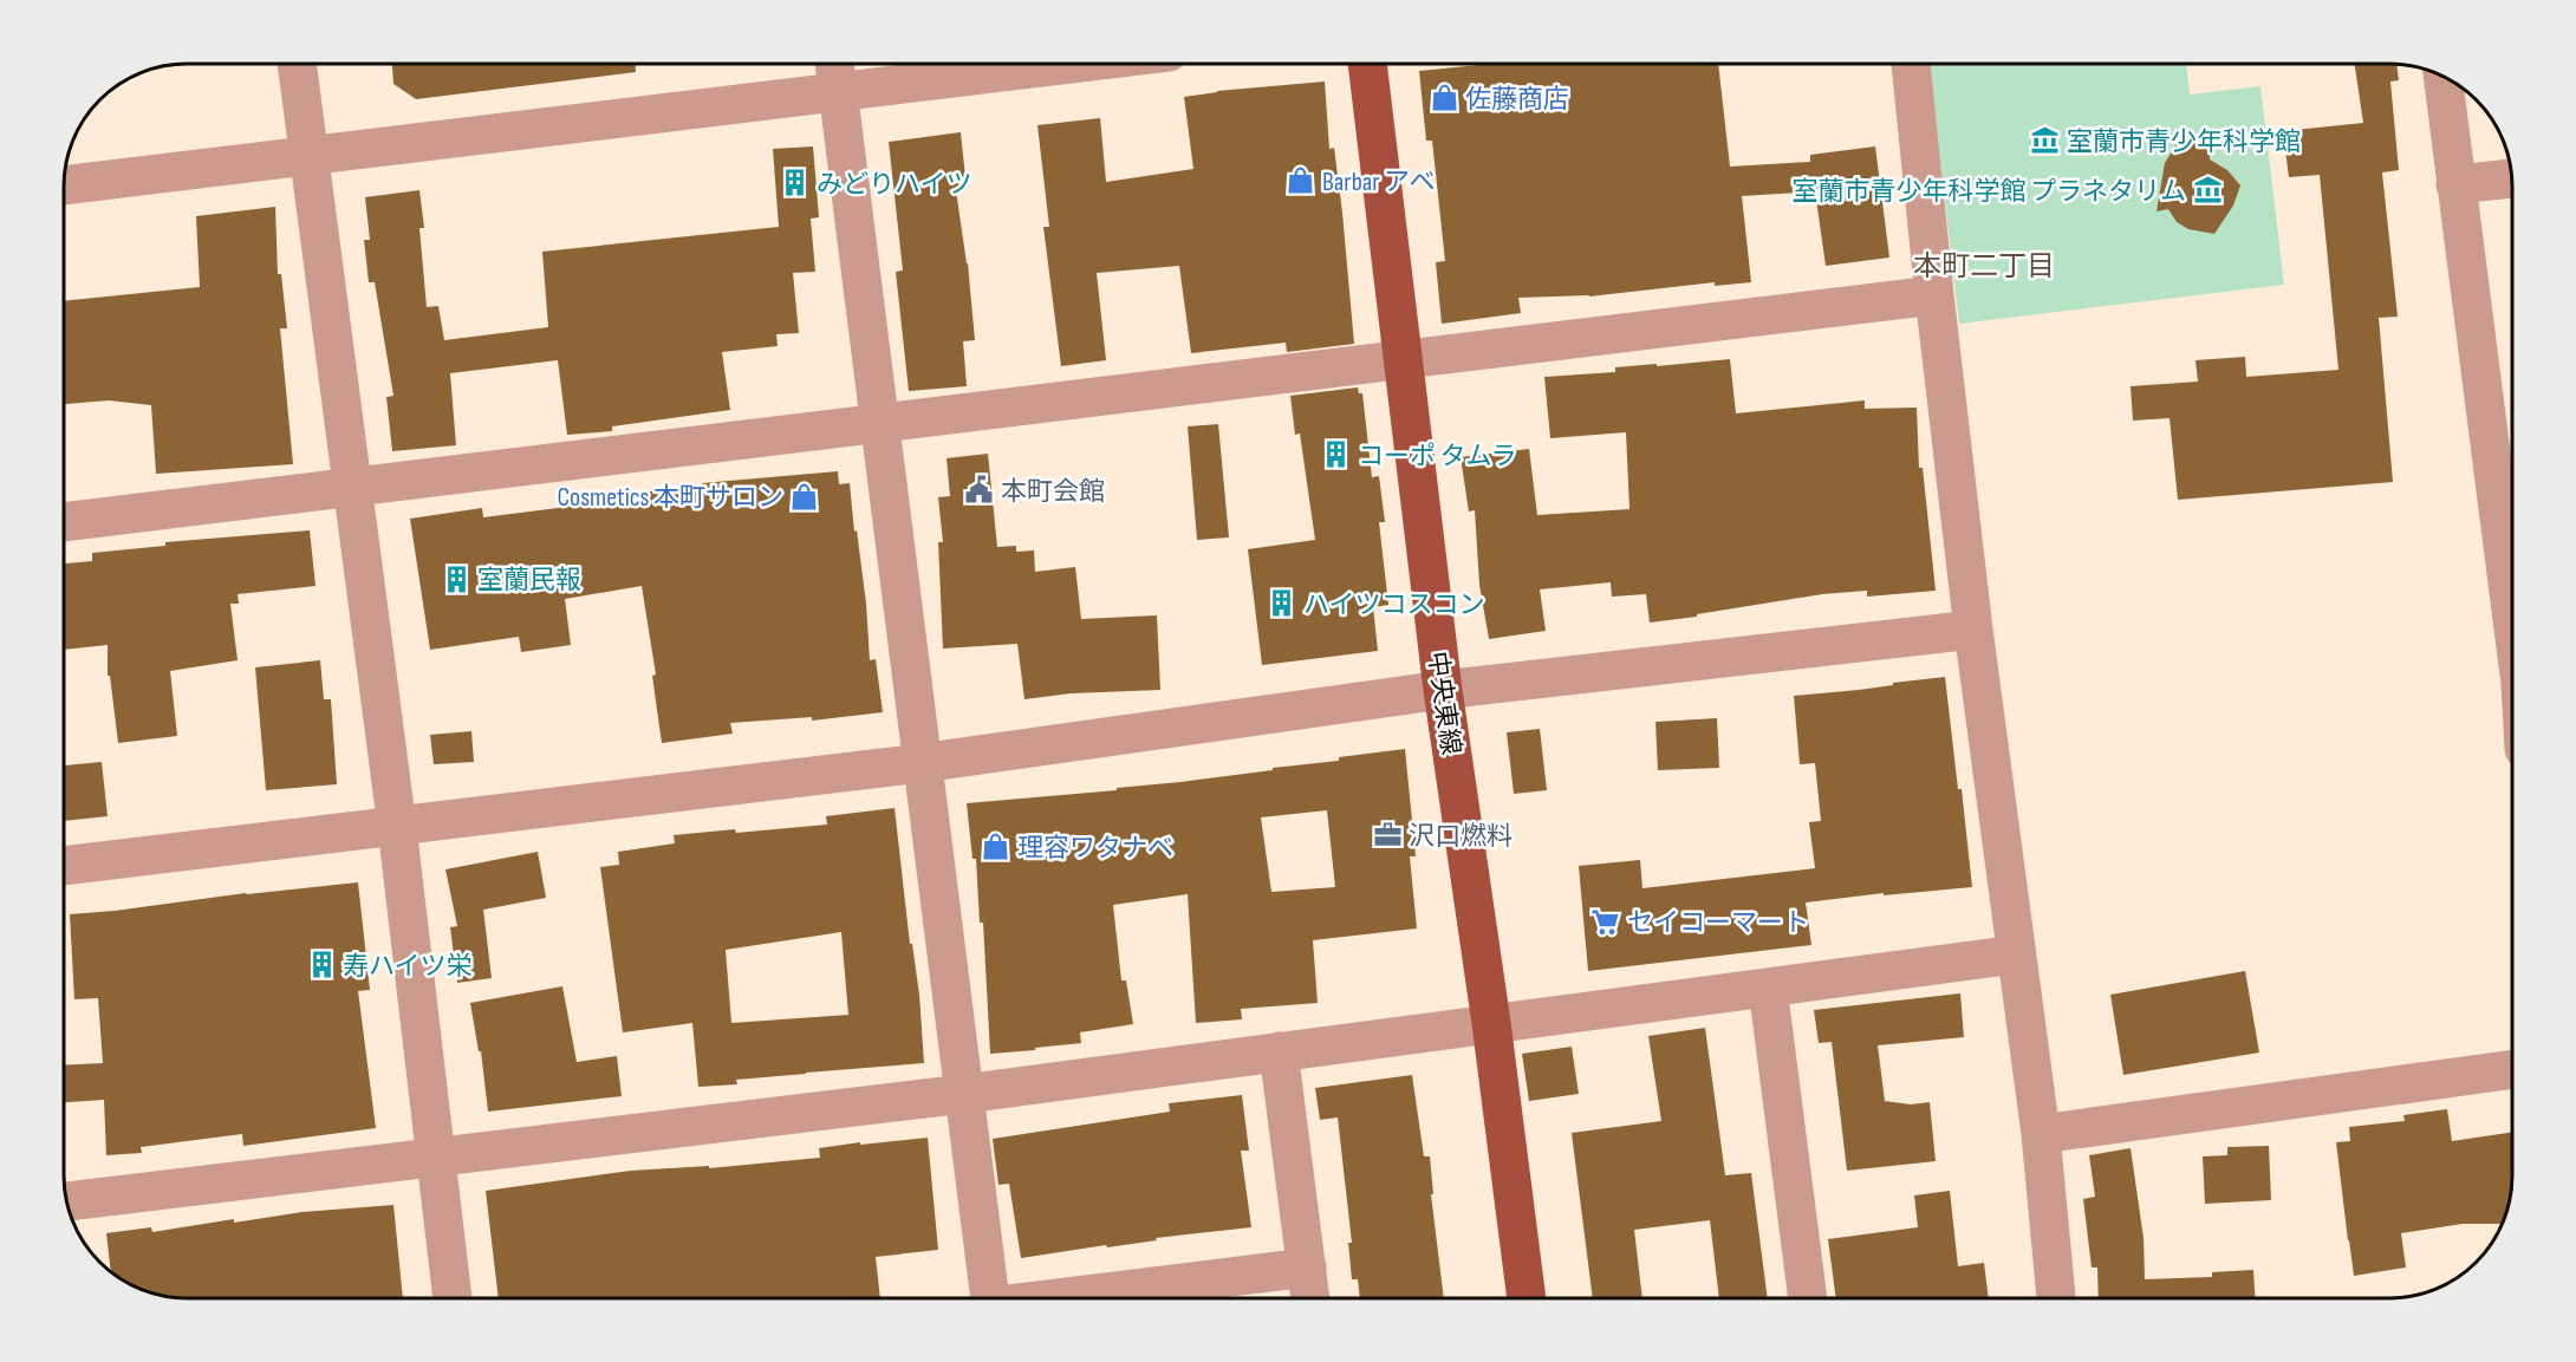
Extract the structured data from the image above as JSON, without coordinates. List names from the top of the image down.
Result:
{
  "streets": {
    "main road": ["中央東線"]
  },
  "districts": ["本町二丁目"],
  "places": {
    "shop": [
      "佐藤商店",
      "Barbar アベ",
      "Cosmetics 本町サロン",
      "理容ワタナベ"
    ],
    "museum": ["室蘭市青少年科学館", "室蘭市青少年科学館 プラネタリム"],
    "building": [
      "みどりハイツ",
      "コーポ タムラ",
      "室蘭民報",
      "ハイツコスコン",
      "寿ハイツ栄"
    ],
    "public building": ["本町会館"],
    "office": ["沢口燃料"],
    "supermarket": ["セイコーマート"]
  }
}
